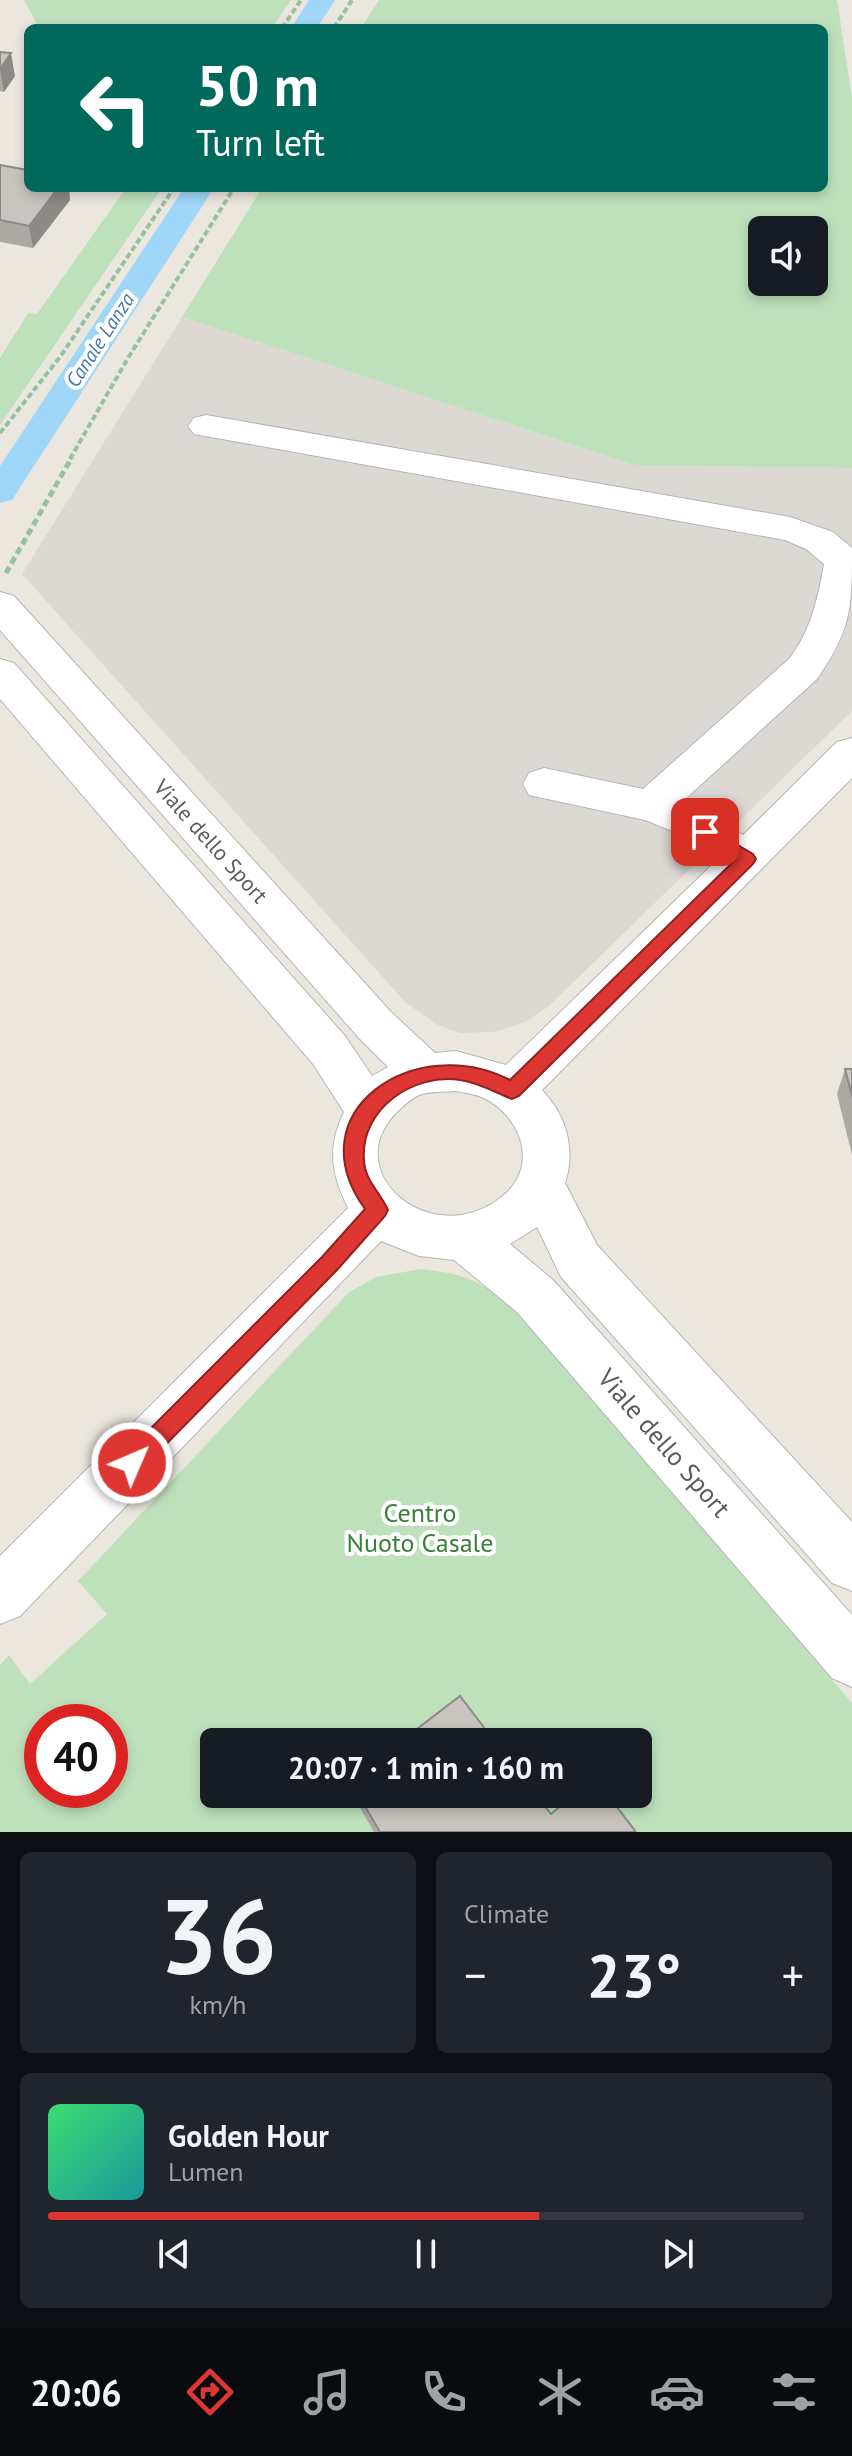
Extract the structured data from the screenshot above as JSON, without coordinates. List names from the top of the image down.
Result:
{
  "streets": {
    "street": ["Viale dello Sport"]
  },
  "water": ["Canale Lanza"],
  "parks": ["Centro Nuoto Casale"],
  "page": {
    "turn": ["50 m", "Turn left"],
    "limit": "40",
    "trip": "20:07 · 1 min · 160 m",
    "tile": [
      ["36", "km/h"],
      "Climate"
    ],
    "heat": ["−", "23°", "+"],
    "song": ["Golden Hour", "Lumen"],
    "tabs": "20:06"
  }
}
